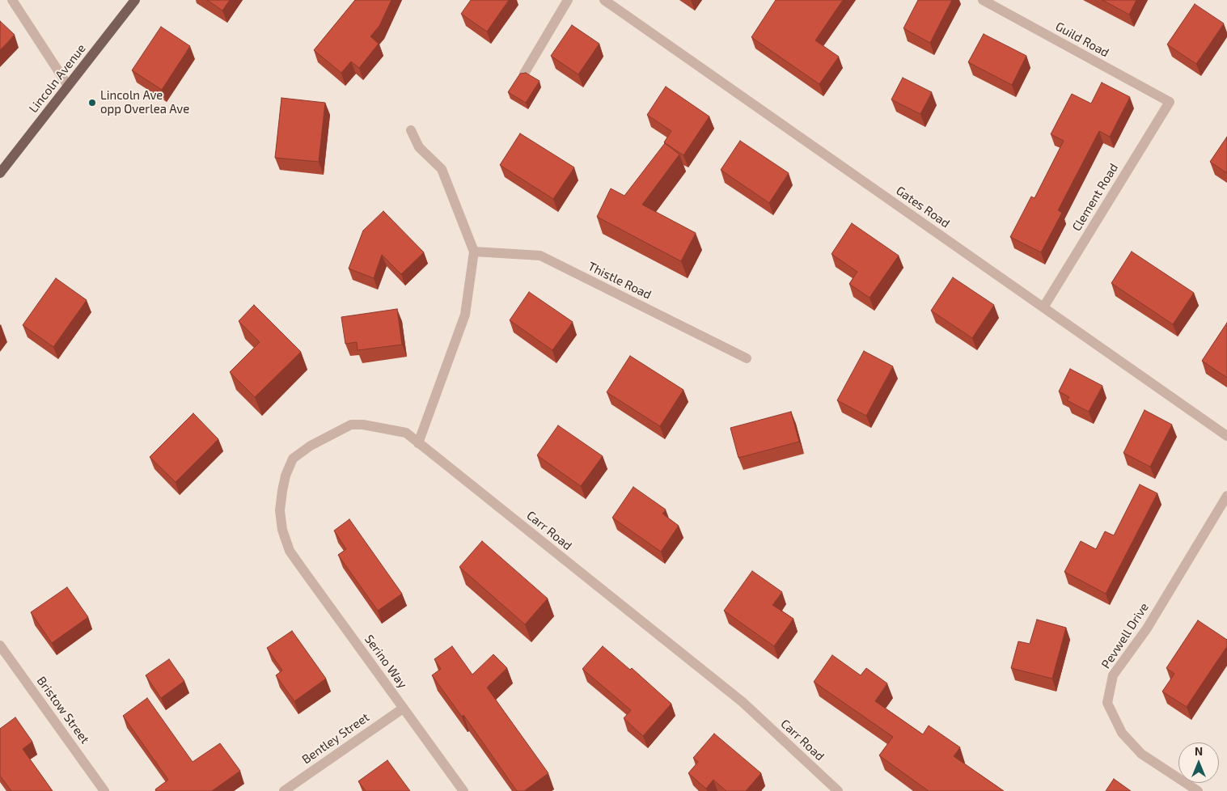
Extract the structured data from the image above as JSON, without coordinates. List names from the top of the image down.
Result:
{
  "streets": {
    "main road": ["Lincoln Avenue"],
    "street": [
      "Guild Road",
      "Clement Road",
      "Gates Road",
      "Thistle Road",
      "Carr Road",
      "Pevwell Drive",
      "Serino Way",
      "Bristow Street",
      "Bentley Street"
    ]
  },
  "crossings": [
    ["Guild Road", "Clement Road"],
    ["Clement Road", "Gates Road"],
    ["Carr Road", "Serino Way"],
    ["Serino Way", "Bentley Street"]
  ],
  "places": ["Lincoln Ave opp Overlea Ave"],
  "north": "top"
}
